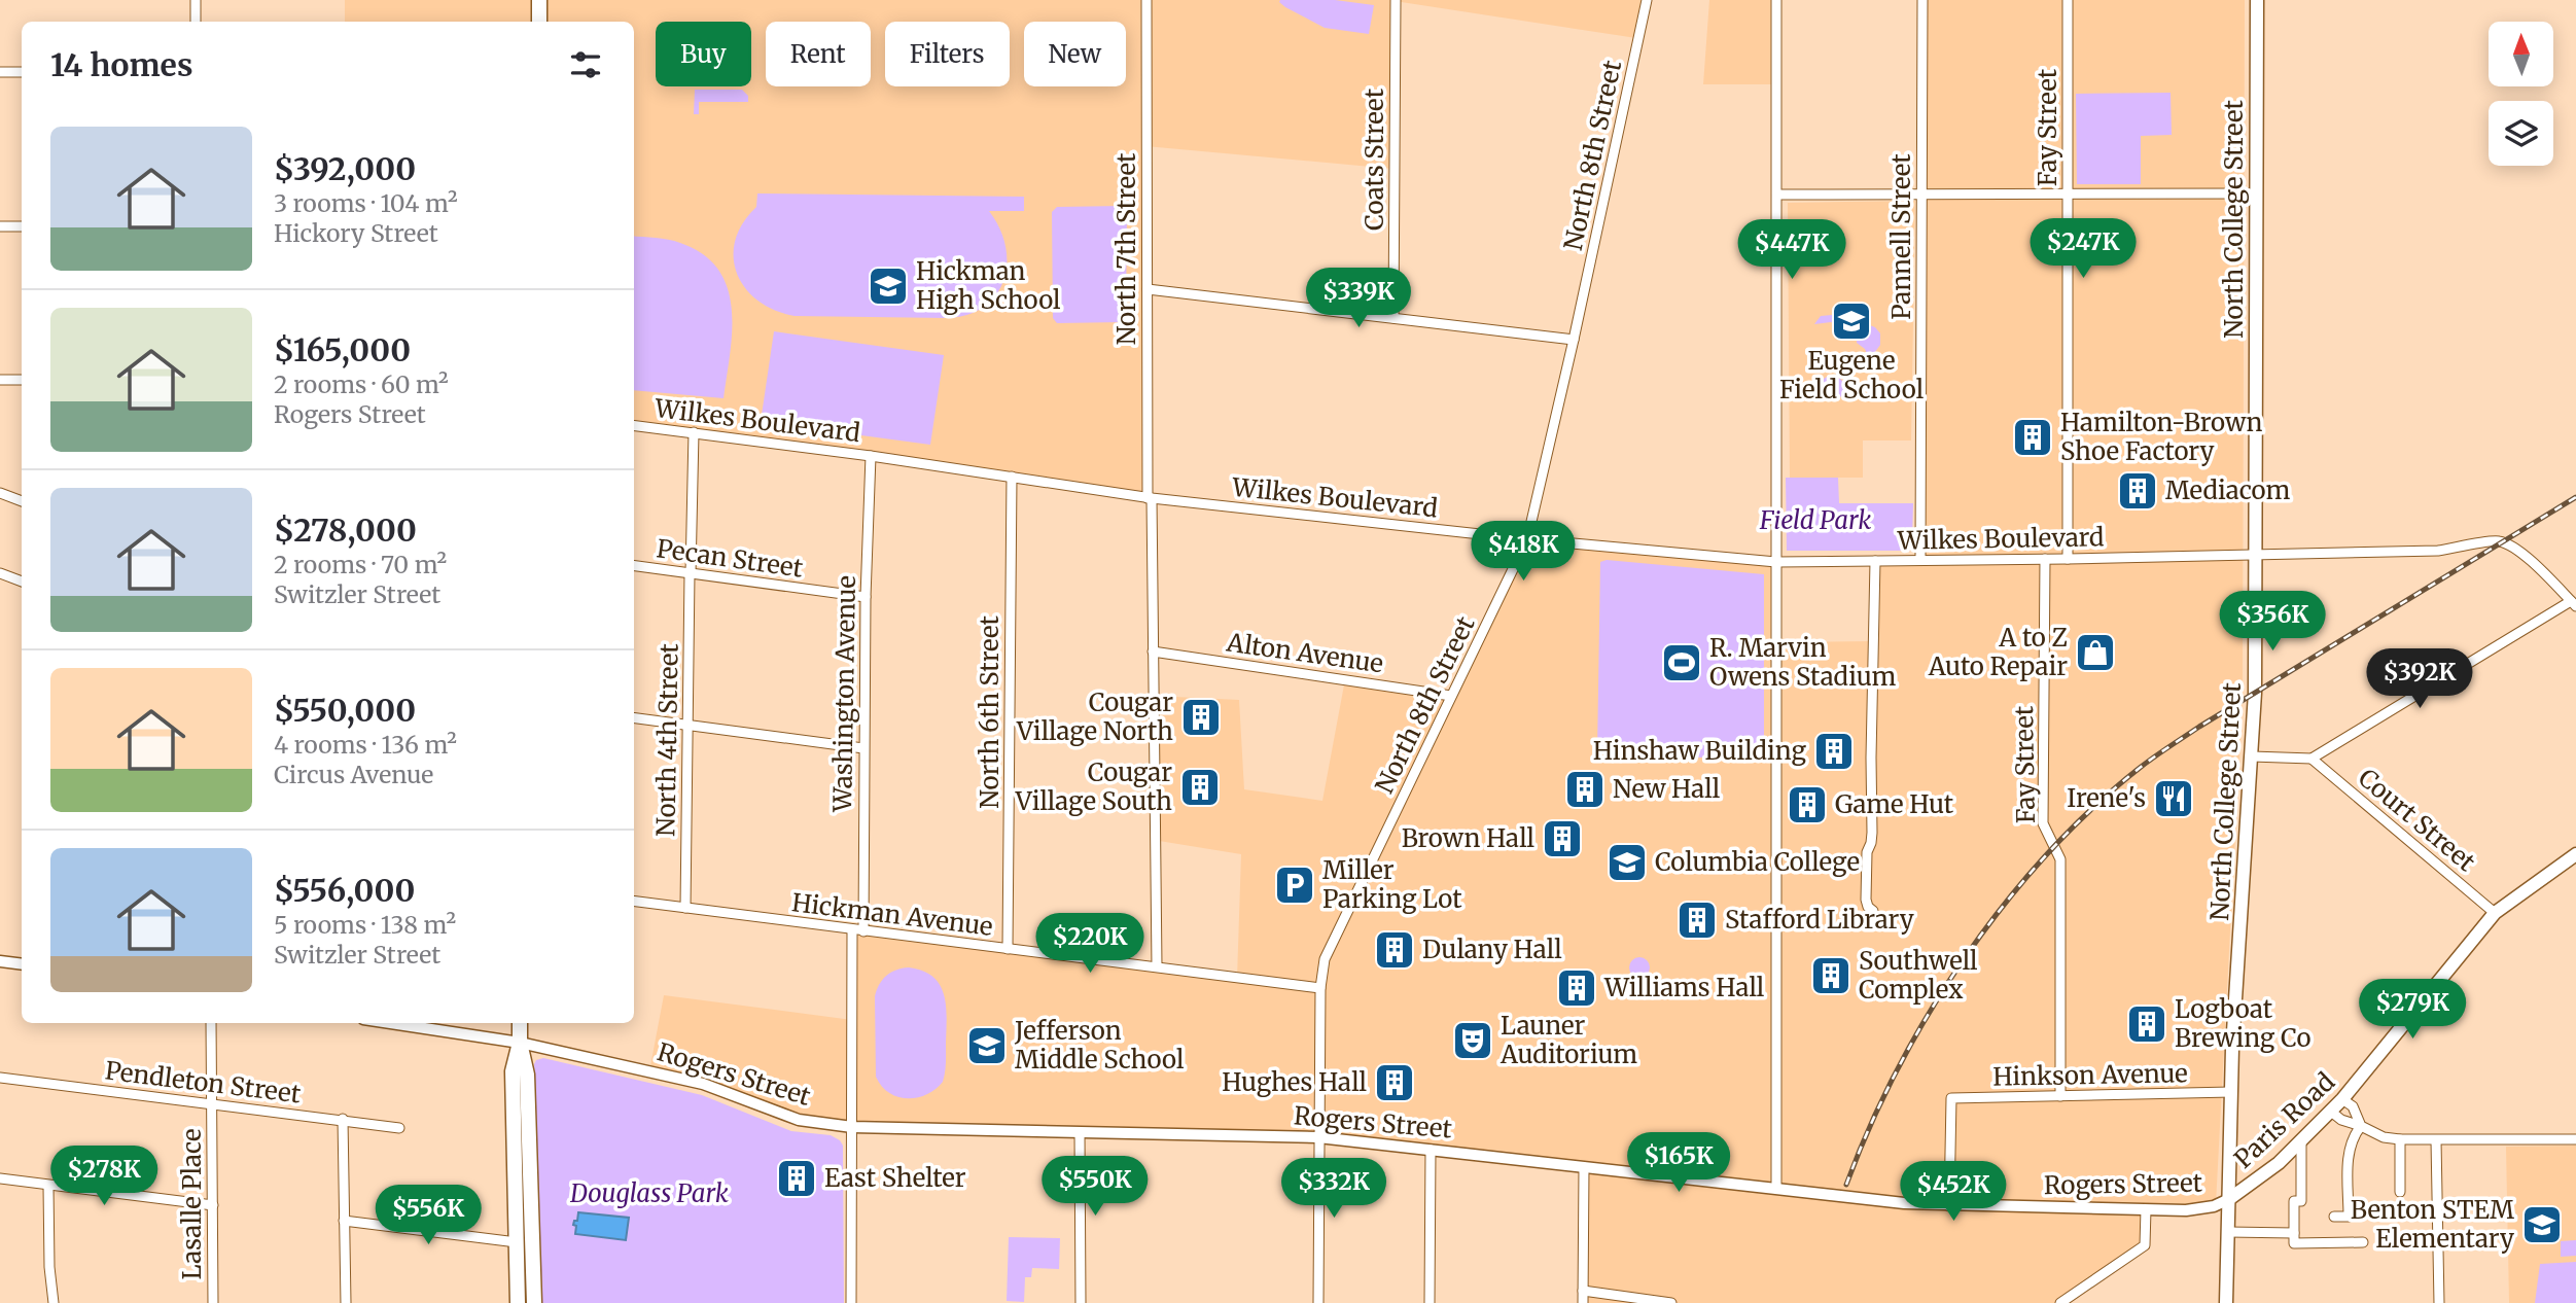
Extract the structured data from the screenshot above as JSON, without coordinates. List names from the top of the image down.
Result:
{
  "streets": {
    "main road": ["North College Street", "Paris Road"],
    "street": [
      "Fay Street",
      "North 8th Street",
      "Coats Street",
      "Pannell Street",
      "North 7th Street",
      "Wilkes Boulevard",
      "Pecan Street",
      "Alton Avenue",
      "Washington Avenue",
      "North 6th Street",
      "North 4th Street",
      "Court Street",
      "Hickman Avenue",
      "Rogers Street",
      "Hinkson Avenue",
      "Pendleton Street",
      "Lasalle Place"
    ]
  },
  "crossings": [
    ["Fay Street", "Wilkes Boulevard"],
    ["Fay Street", "Hinkson Avenue"],
    ["North 8th Street", "Wilkes Boulevard"],
    ["North 8th Street", "Alton Avenue"],
    ["North 8th Street", "Hickman Avenue"],
    ["North 8th Street", "Rogers Street"],
    ["North College Street", "Wilkes Boulevard"],
    ["North College Street", "Rogers Street"],
    ["North College Street", "Hinkson Avenue"],
    ["North College Street", "Paris Road"],
    ["Pannell Street", "Wilkes Boulevard"],
    ["North 7th Street", "Wilkes Boulevard"],
    ["North 7th Street", "Alton Avenue"],
    ["North 7th Street", "Hickman Avenue"],
    ["Wilkes Boulevard", "Washington Avenue"],
    ["Wilkes Boulevard", "North 6th Street"],
    ["Wilkes Boulevard", "North 4th Street"],
    ["Pecan Street", "Washington Avenue"],
    ["Pecan Street", "North 4th Street"],
    ["Washington Avenue", "Hickman Avenue"],
    ["North 6th Street", "Hickman Avenue"],
    ["North 4th Street", "Hickman Avenue"],
    ["Court Street", "Paris Road"],
    ["Rogers Street", "Hinkson Avenue"],
    ["Rogers Street", "Paris Road"],
    ["Pendleton Street", "Lasalle Place"]
  ],
  "parks": ["Field Park", "Douglass Park"],
  "places": {
    "school or university": [
      "Hickman High School",
      "Eugene Field School",
      "Columbia College",
      "Jefferson Middle School",
      "Benton STEM Elementary"
    ],
    "building": [
      "Hamilton-Brown Shoe Factory",
      "Mediacom",
      "Cougar Village North",
      "Hinshaw Building",
      "Cougar Village South",
      "New Hall",
      "Game Hut",
      "Brown Hall",
      "Stafford Library",
      "Dulany Hall",
      "Southwell Complex",
      "Williams Hall",
      "Logboat Brewing Co",
      "Hughes Hall",
      "East Shelter"
    ],
    "shop": ["A to Z Auto Repair"],
    "sports": ["R. Marvin Owens Stadium"],
    "restaurant": ["Irene's"],
    "parking": ["Miller Parking Lot"],
    "theatre": ["Launer Auditorium"]
  },
  "north": "top",
  "page": {
    "chip": [
      "Buy",
      "Rent",
      "Filters",
      "New"
    ],
    "heading": "14 homes",
    "list": [
      {
        "name": "$392,000",
        "note": "3 rooms · 104 m² · Hickory Street"
      },
      {
        "name": "$165,000",
        "note": "2 rooms · 60 m² · Rogers Street"
      },
      {
        "name": "$278,000",
        "note": "2 rooms · 70 m² · Switzler Street"
      },
      {
        "name": "$550,000",
        "note": "4 rooms · 136 m² · Circus Avenue"
      },
      {
        "name": "$556,000",
        "note": "5 rooms · 138 m² · Switzler Street"
      }
    ],
    "price": [
      "$247K",
      "$447K",
      "$339K",
      "$418K",
      "$356K",
      "$392K",
      "$220K",
      "$279K",
      "$165K",
      "$278K",
      "$550K",
      "$332K",
      "$452K",
      "$556K"
    ]
  }
}
